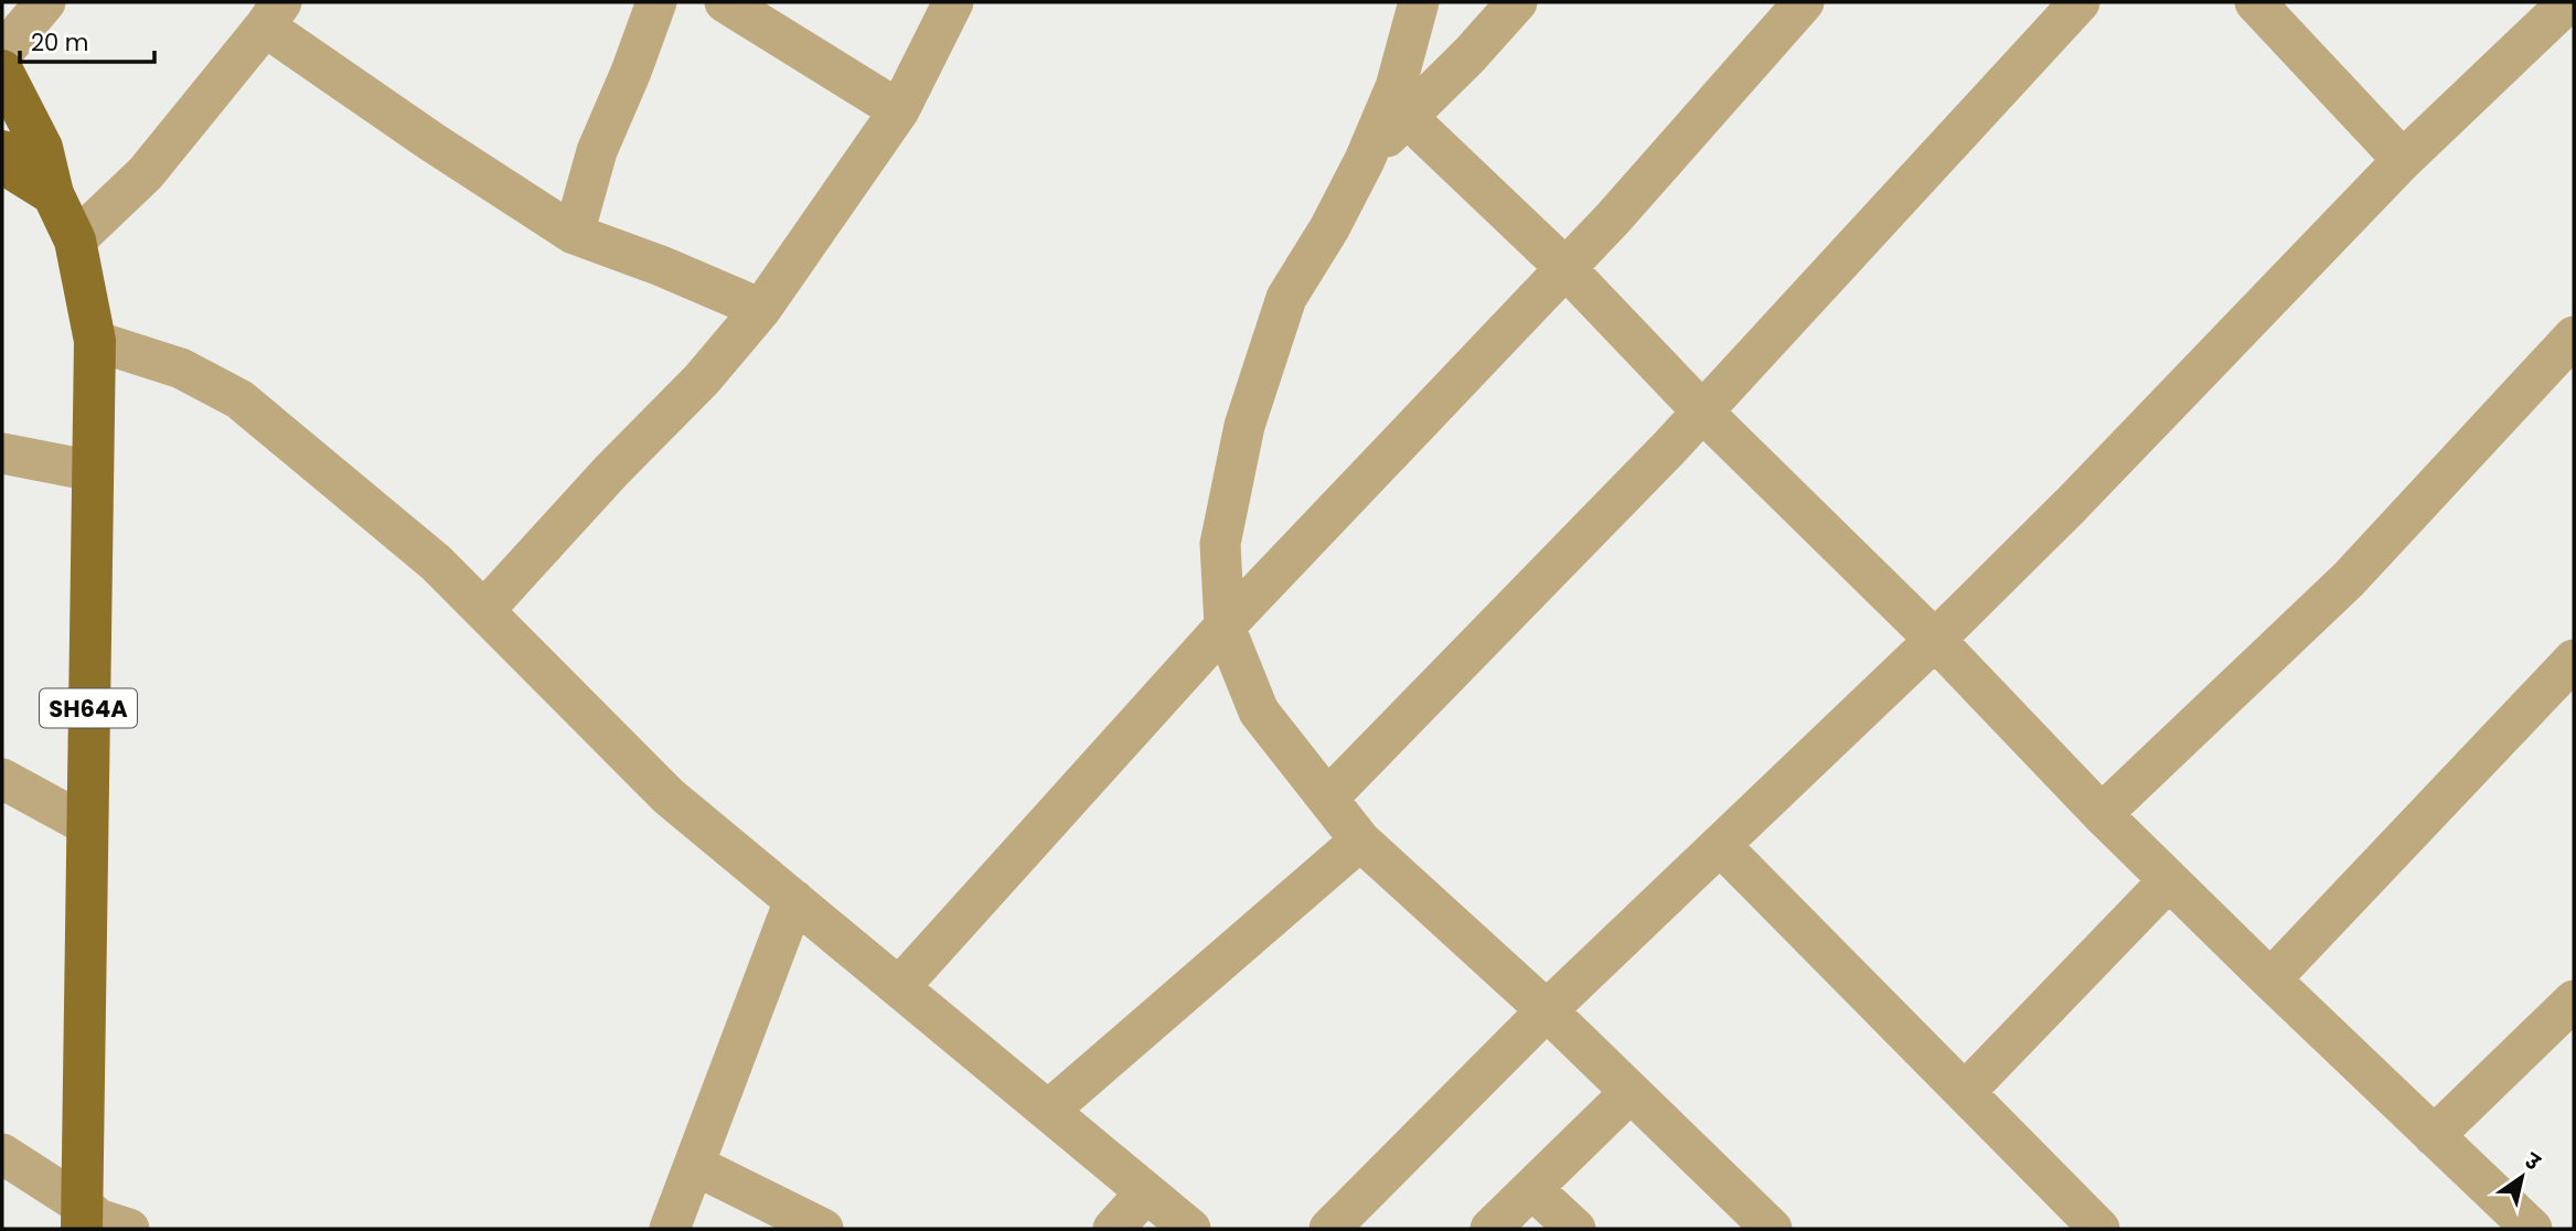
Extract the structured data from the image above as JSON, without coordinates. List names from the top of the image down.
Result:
{
  "streets": {
    "main road": ["SH64A"]
  },
  "scale_bar": "20 m",
  "north": "top right"
}
